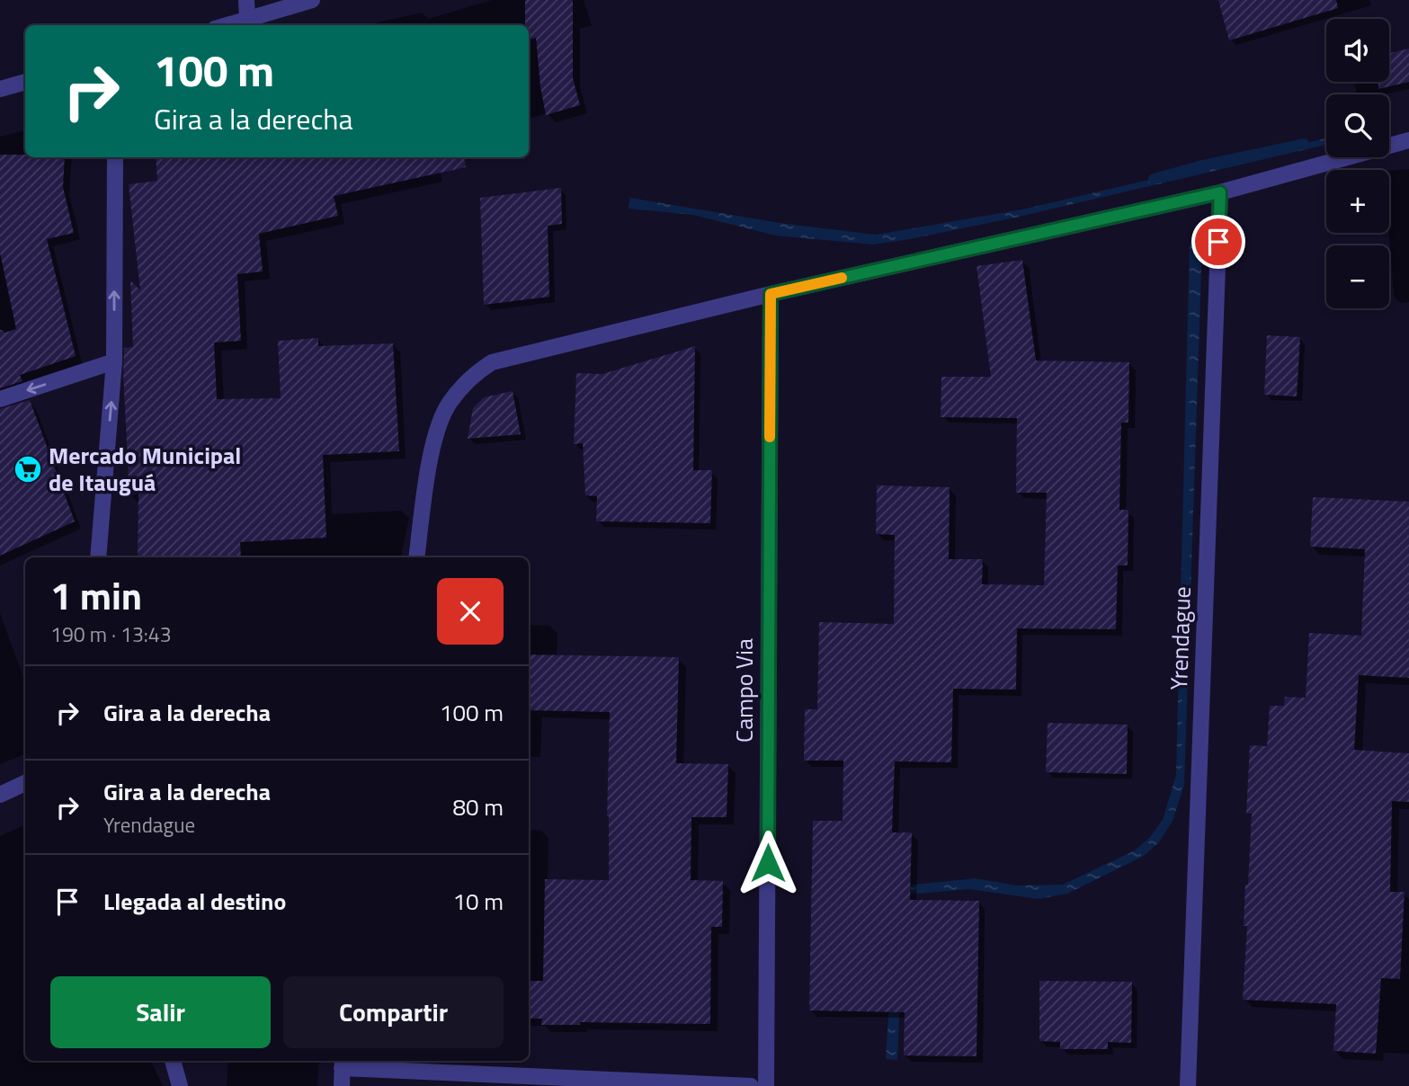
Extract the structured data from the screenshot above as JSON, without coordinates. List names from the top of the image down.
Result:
{
  "streets": {
    "street": ["Yrendague", "Campo Via"]
  },
  "places": {
    "supermarket": ["Mercado Municipal de Itauguá"]
  },
  "page": {
    "map_buttons": ["+", "−"],
    "turn": ["100 m", "Gira a la derecha"],
    "heading": ["1 min", "190 m · 13:43"],
    "list": [
      {
        "name": "Gira a la derecha",
        "value": "100 m"
      },
      {
        "name": "Gira a la derecha",
        "note": "Yrendague",
        "value": "80 m"
      },
      {
        "name": "Llegada al destino",
        "value": "10 m"
      }
    ],
    "buttons": ["Salir", "Compartir"]
  }
}
